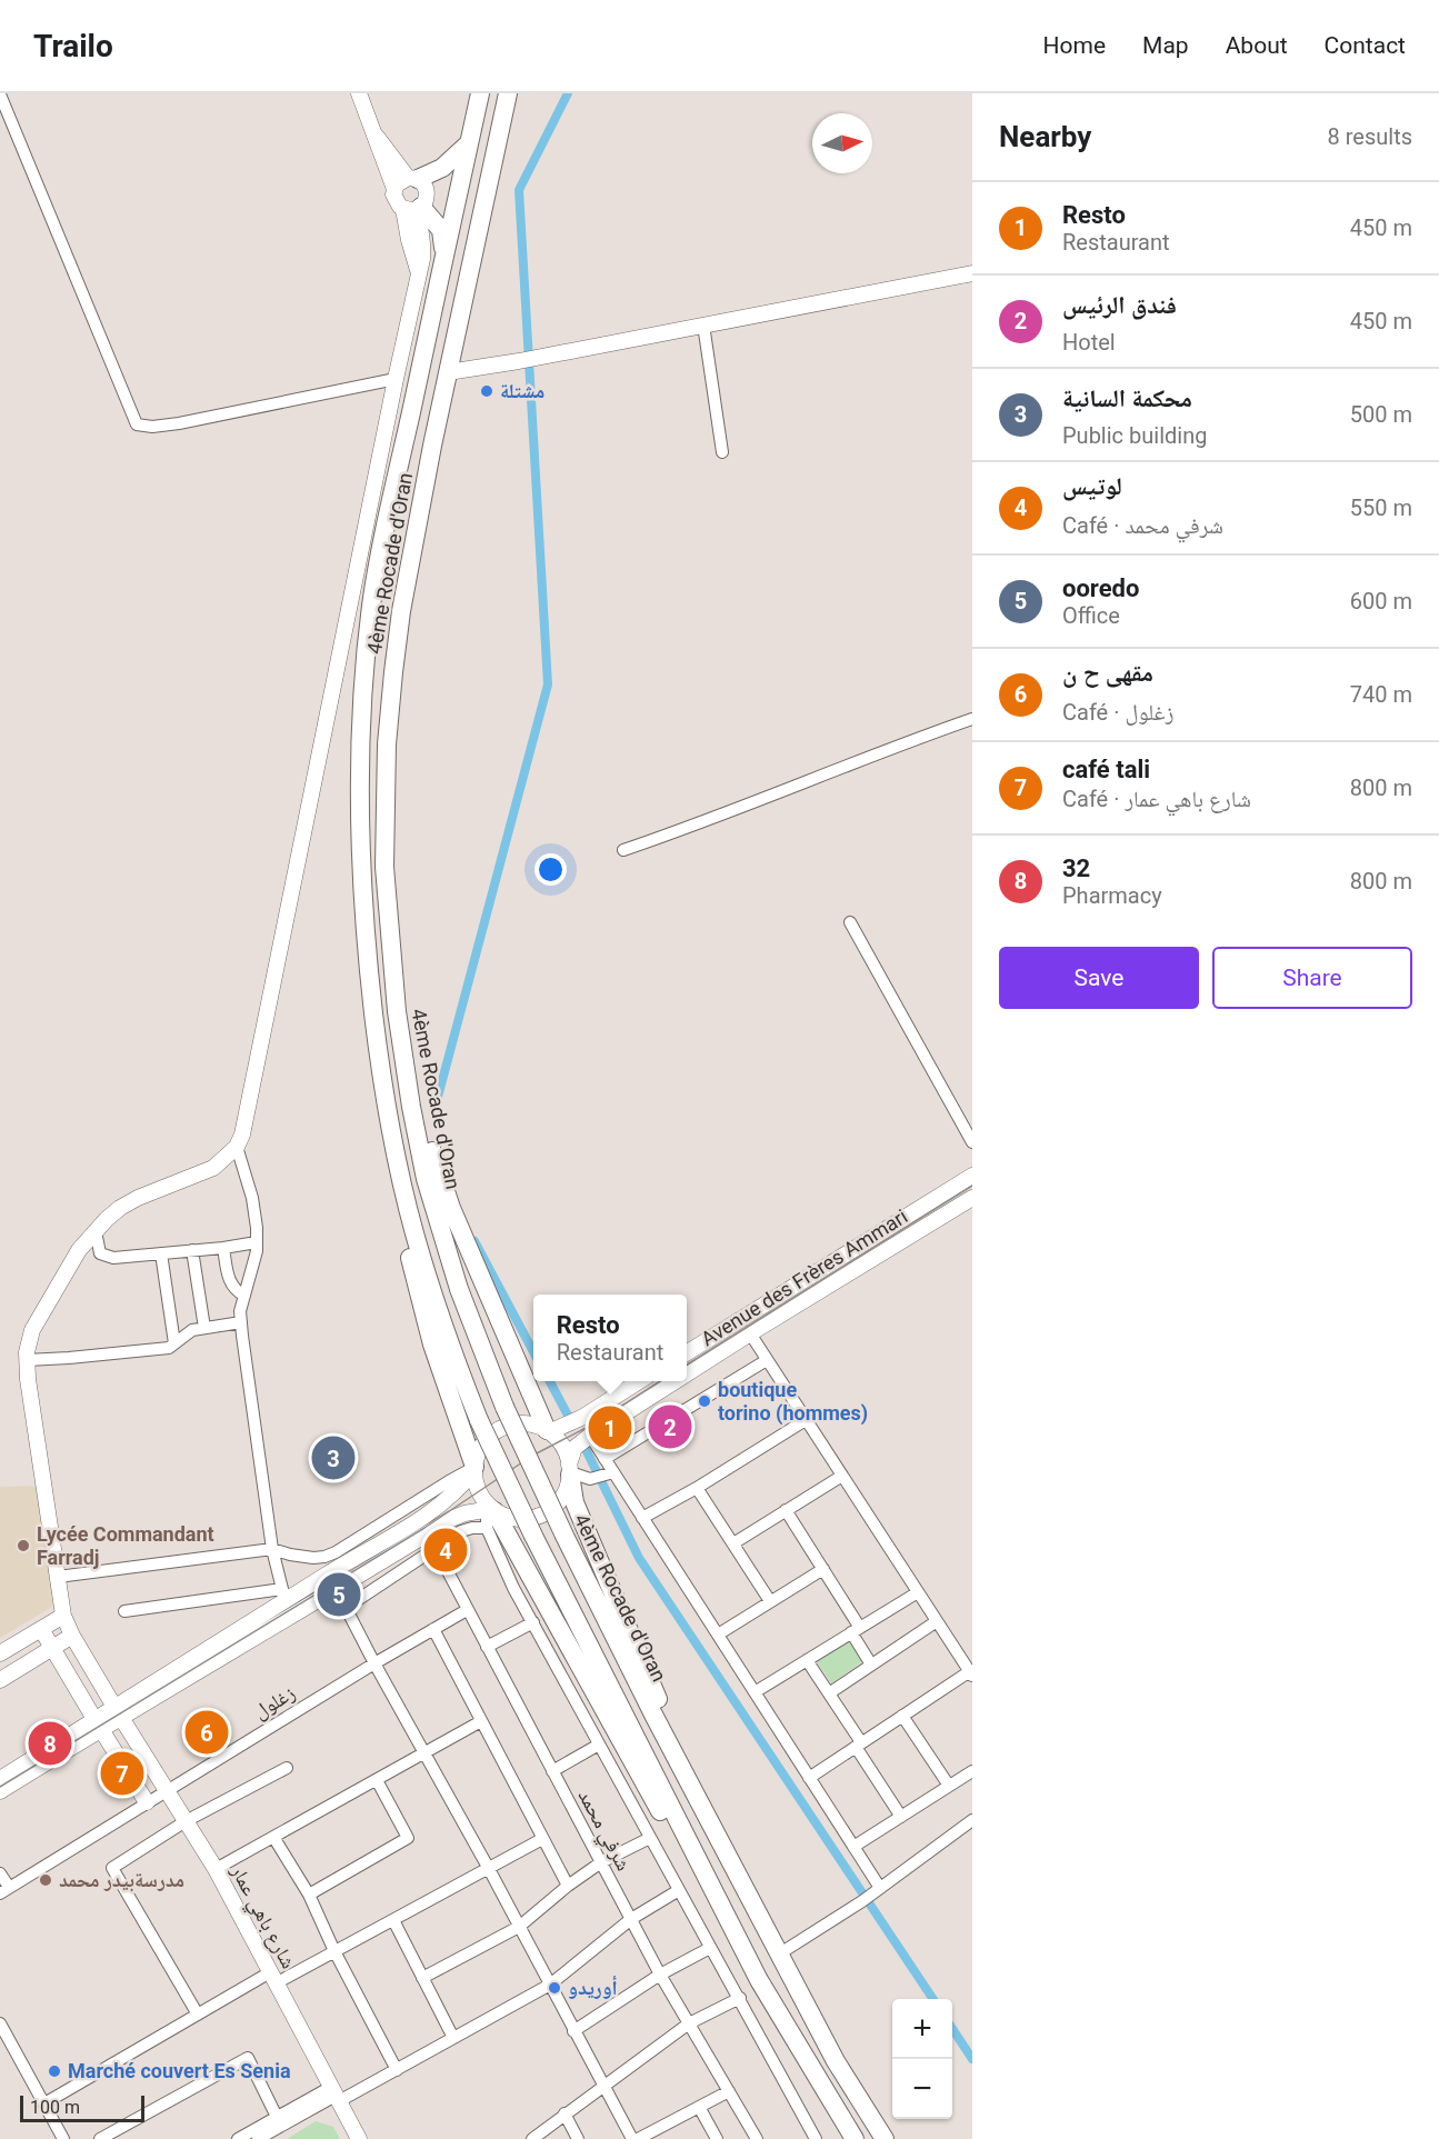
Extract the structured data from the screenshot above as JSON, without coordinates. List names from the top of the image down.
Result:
{
  "streets": {
    "highway": ["4ème Rocade d'Oran"],
    "main road": ["Avenue des Frères Ammari", "شارع باهي عمار"],
    "street": ["زغلول", "شرفي محمد"]
  },
  "crossings": [
    ["زغلول", "شرفي محمد"],
    ["زغلول", "شارع باهي عمار"]
  ],
  "places": [
    "مشتلة",
    "boutique torino (hommes)",
    "Lycée Commandant Farradj",
    "مدرسةبيدر محمد",
    "أوريدو",
    "Marché couvert Es Senia"
  ],
  "scale_bar": "100 m",
  "north": "right",
  "page": {
    "header": "Trailo",
    "nav": [
      "Home",
      "Map",
      "About",
      "Contact"
    ],
    "heading": ["Nearby", "8 results"],
    "list": [
      {
        "mark": "1",
        "name": "Resto",
        "note": "Restaurant",
        "value": "450 m"
      },
      {
        "mark": "2",
        "name": "فندق الرئيس",
        "note": "Hotel",
        "value": "450 m"
      },
      {
        "mark": "3",
        "name": "محكمة السانية",
        "note": "Public building",
        "value": "500 m"
      },
      {
        "mark": "4",
        "name": "لوتيس",
        "note": "Café · شرفي محمد",
        "value": "550 m"
      },
      {
        "mark": "5",
        "name": "ooredo",
        "note": "Office",
        "value": "600 m"
      },
      {
        "mark": "6",
        "name": "مقهى ح ن",
        "note": "Café · زغلول",
        "value": "740 m"
      },
      {
        "mark": "7",
        "name": "café tali",
        "note": "Café · شارع باهي عمار",
        "value": "800 m"
      },
      {
        "mark": "8",
        "name": "32",
        "note": "Pharmacy",
        "value": "800 m"
      }
    ],
    "buttons": ["Save", "Share"],
    "popup": ["Resto", "Restaurant"],
    "pins": [
      "2",
      "1",
      "3",
      "4",
      "5",
      "6",
      "8",
      "7"
    ],
    "map_buttons": ["+", "−"],
    "scale": "100 m"
  }
}
